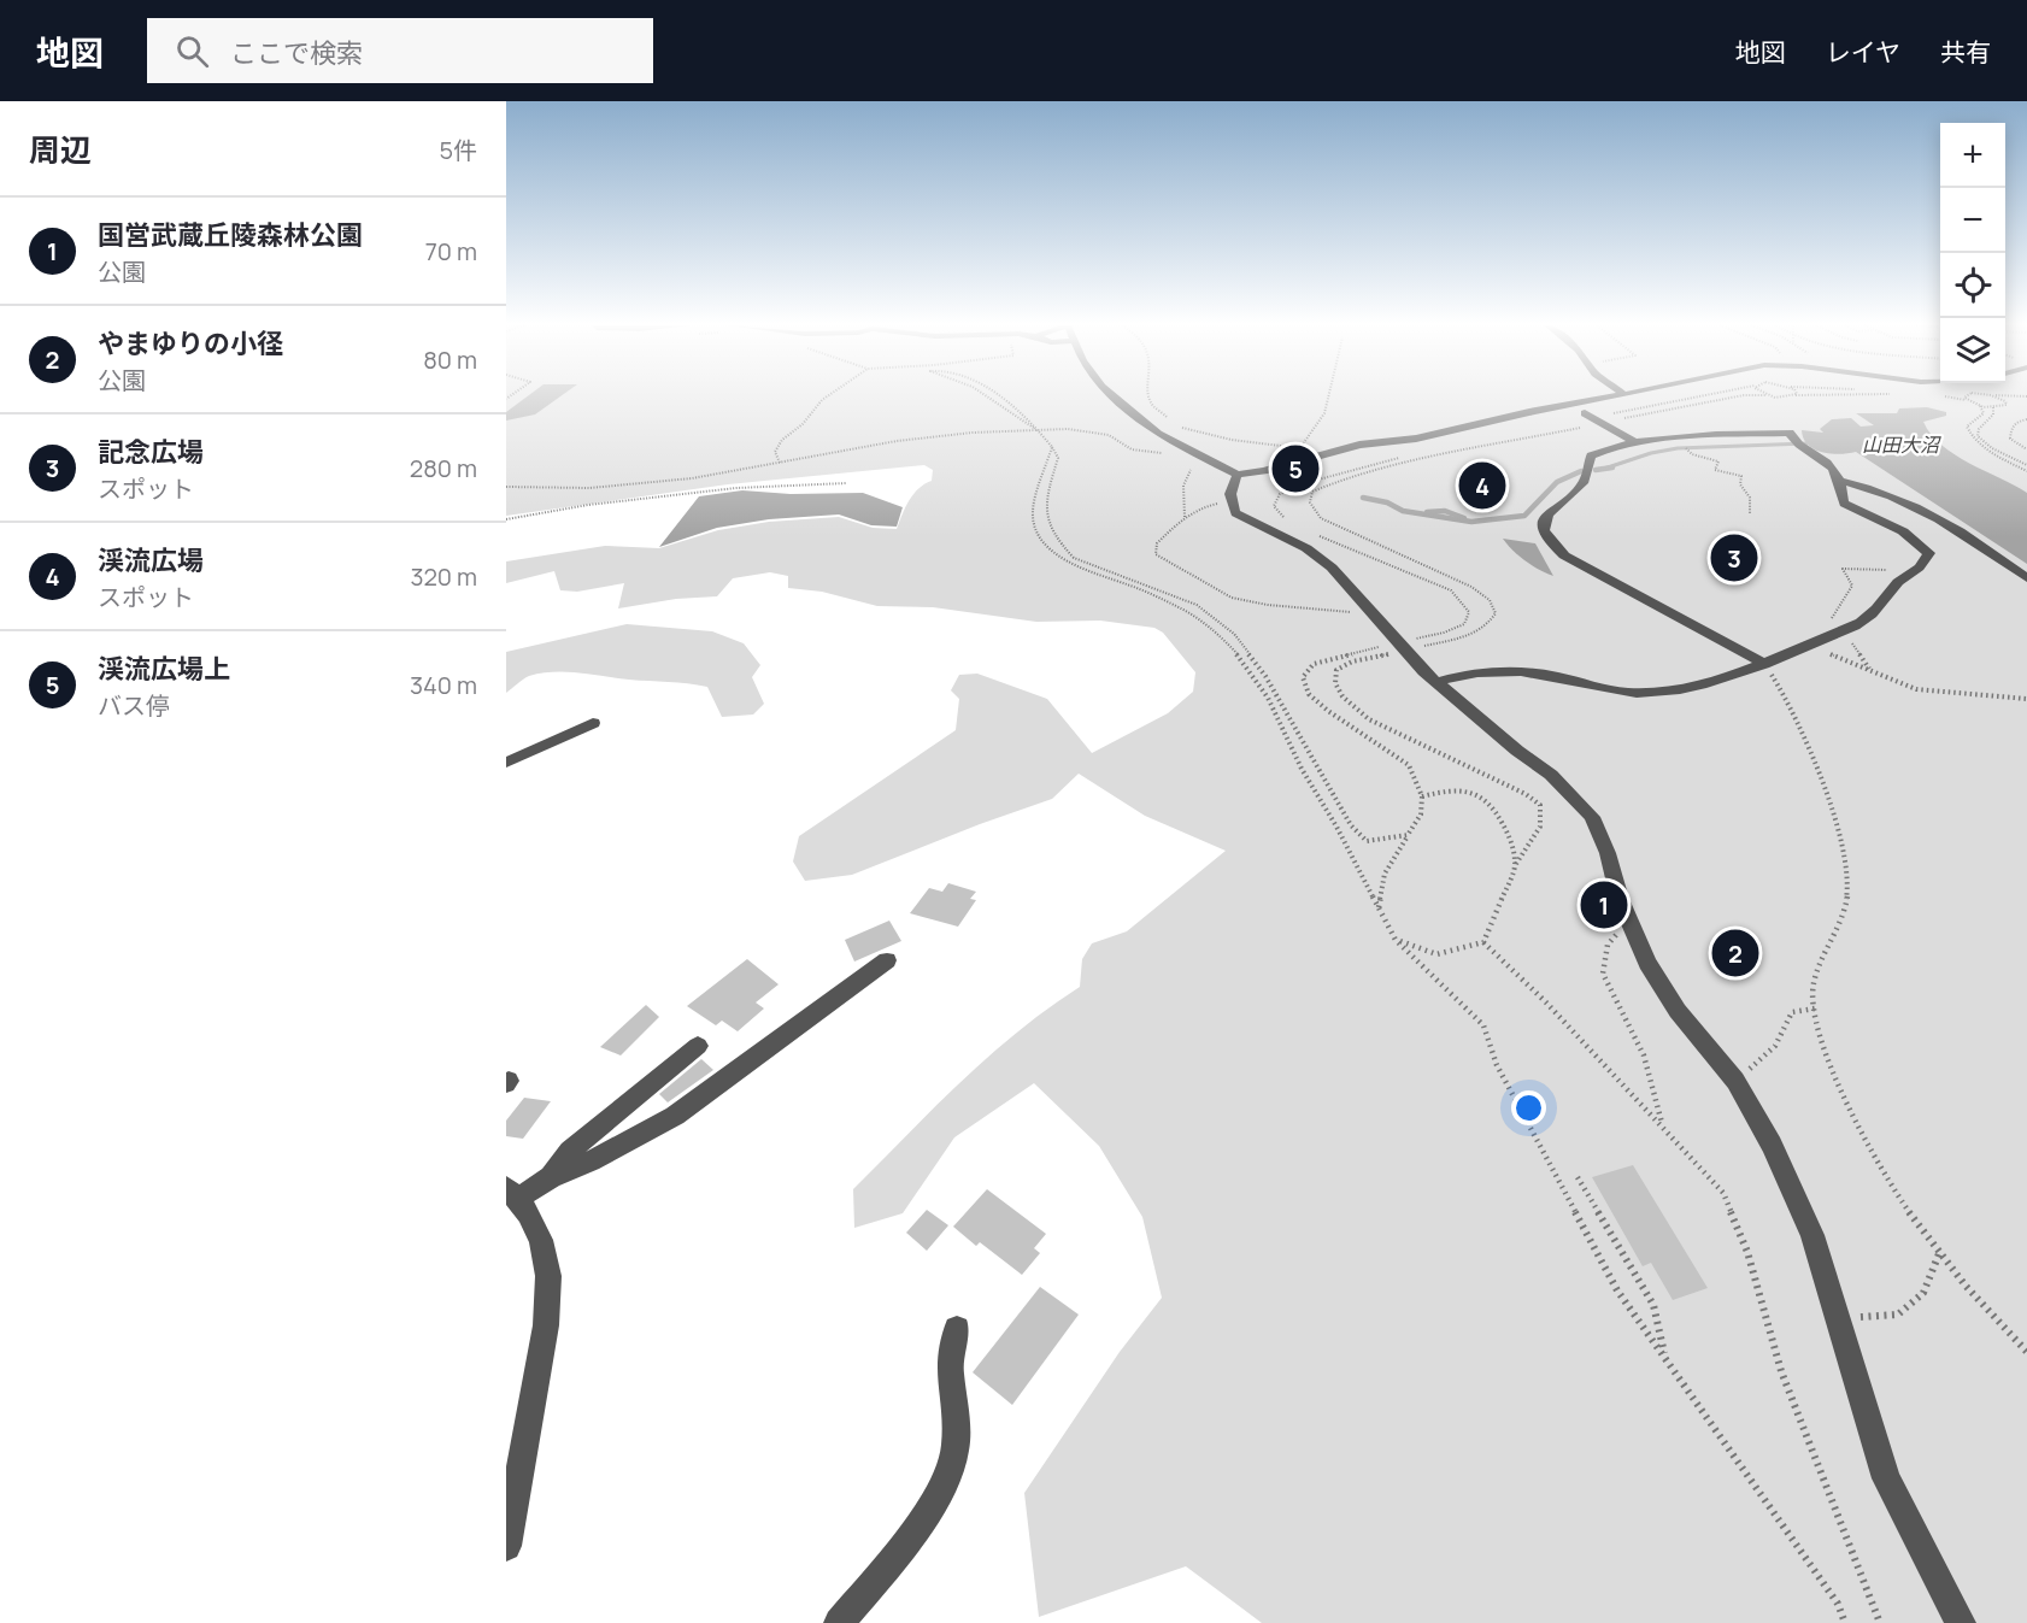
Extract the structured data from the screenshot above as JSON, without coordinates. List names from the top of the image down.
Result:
{
  "water": ["山田大沼"],
  "page": {
    "header": "地図",
    "search": "ここで検索",
    "nav": ["地図", "レイヤ", "共有"],
    "heading": ["周辺", "5件"],
    "map_buttons": ["+", "−"],
    "list": [
      {
        "mark": "1",
        "name": "国営武蔵丘陵森林公園",
        "note": "公園",
        "value": "70 m"
      },
      {
        "mark": "2",
        "name": "やまゆりの小径",
        "note": "公園",
        "value": "80 m"
      },
      {
        "mark": "3",
        "name": "記念広場",
        "note": "スポット",
        "value": "280 m"
      },
      {
        "mark": "4",
        "name": "渓流広場",
        "note": "スポット",
        "value": "320 m"
      },
      {
        "mark": "5",
        "name": "渓流広場上",
        "note": "バス停",
        "value": "340 m"
      }
    ],
    "pins": [
      "5",
      "4",
      "3",
      "1",
      "2"
    ]
  }
}
